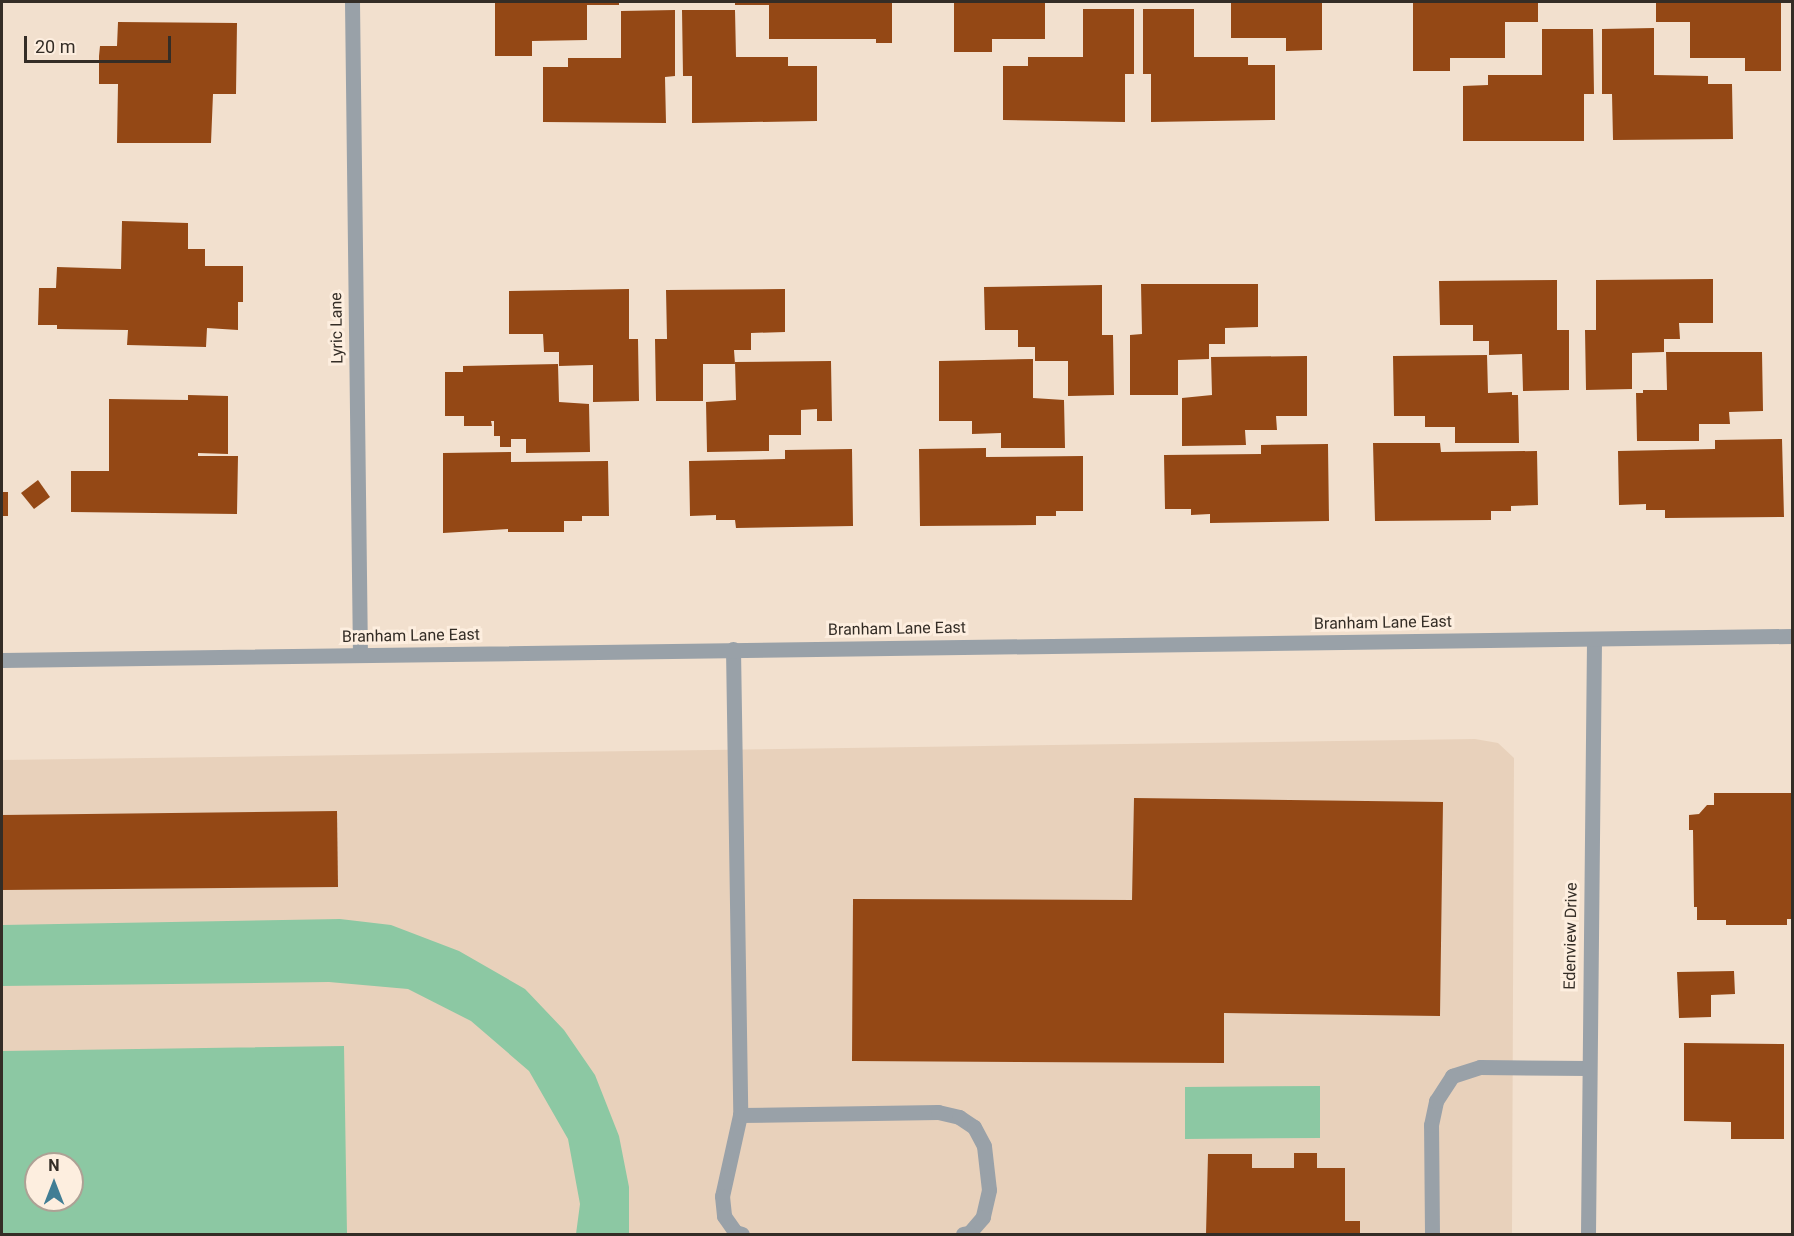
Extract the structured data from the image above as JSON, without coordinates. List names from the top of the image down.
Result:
{
  "streets": {
    "street": ["Lyric Lane", "Branham Lane East", "Edenview Drive"]
  },
  "crossings": [
    ["Lyric Lane", "Branham Lane East"],
    ["Branham Lane East", "Edenview Drive"]
  ],
  "scale_bar": "20 m",
  "north": "top"
}
